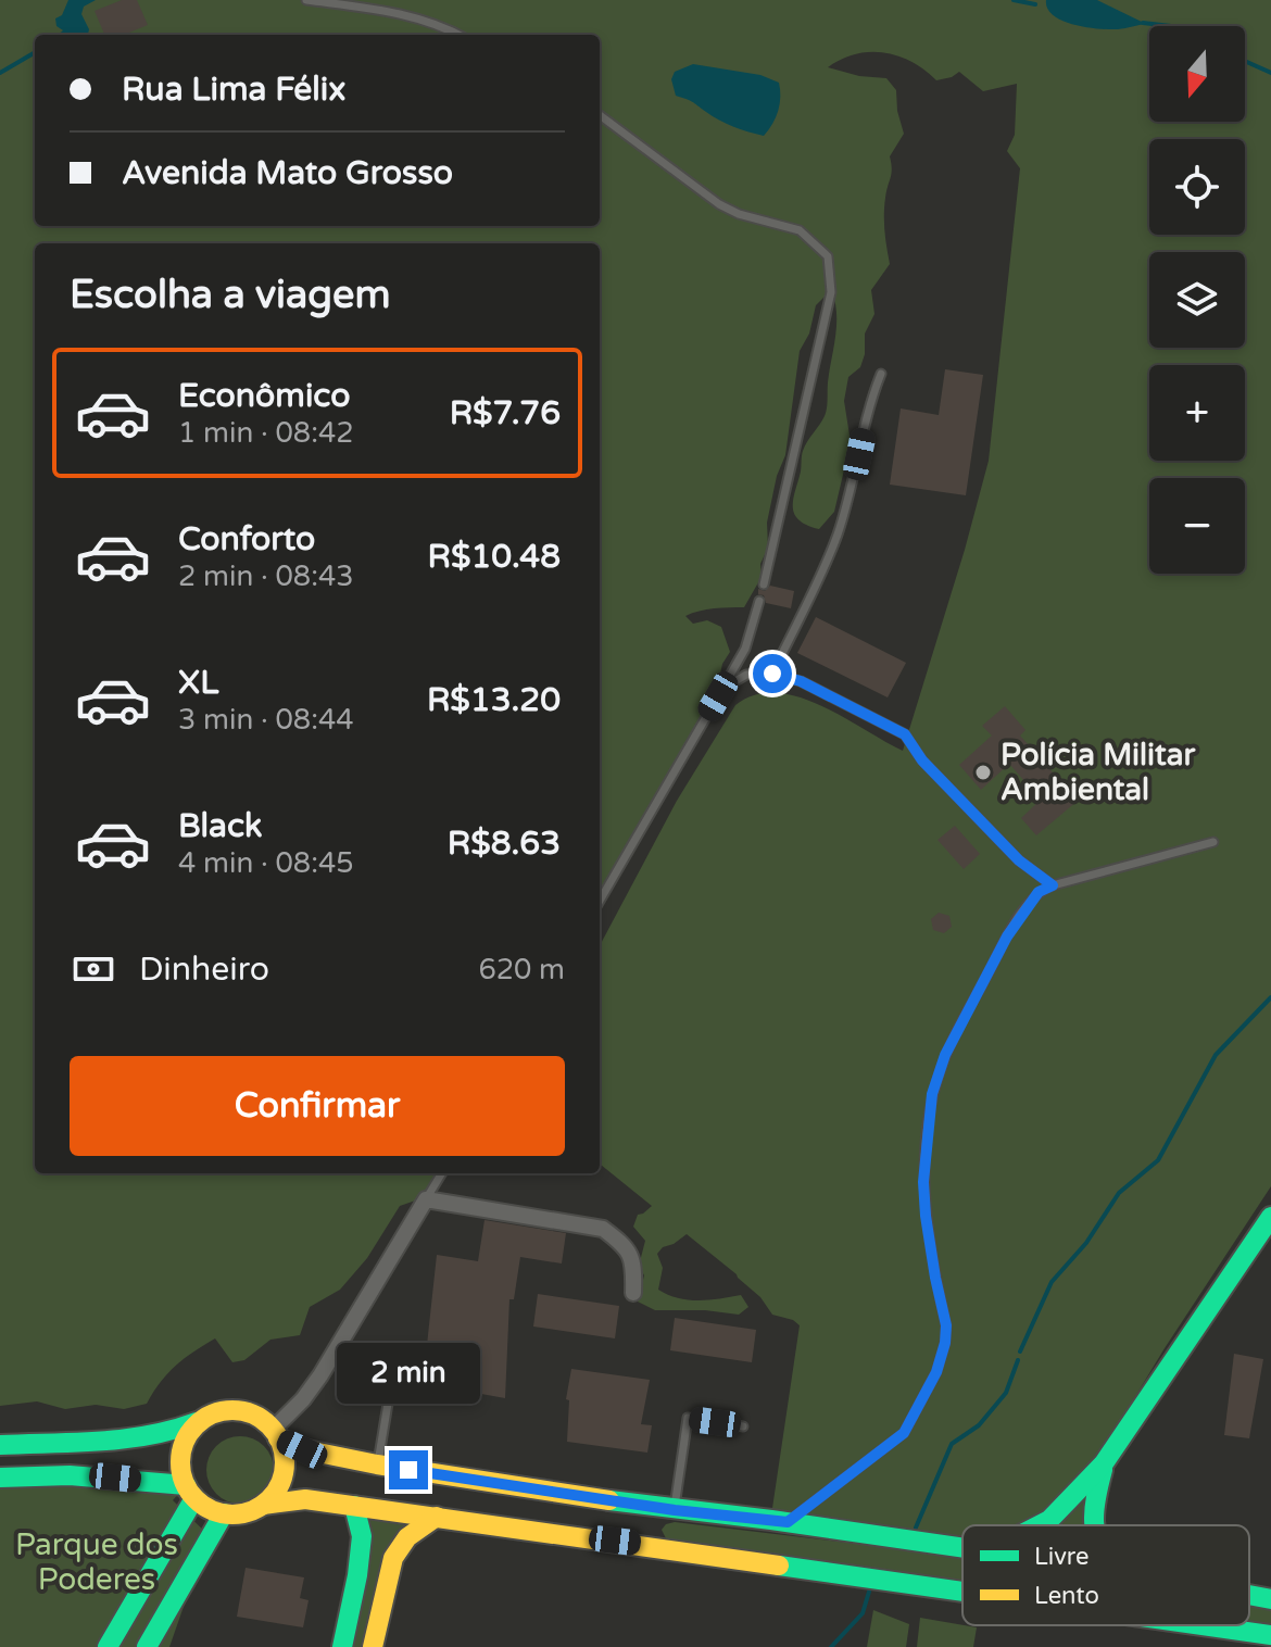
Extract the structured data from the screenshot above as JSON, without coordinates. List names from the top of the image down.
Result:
{
  "parks": ["Parque dos Poderes"],
  "places": ["Polícia Militar Ambiental"],
  "legend": ["Livre", "Lento"],
  "north": "bottom",
  "page": {
    "map_buttons": ["+", "−"],
    "banner": ["Rua Lima Félix", "Avenida Mato Grosso"],
    "heading": "Escolha a viagem",
    "list": [
      {
        "name": "Econômico",
        "note": "1 min · 08:42",
        "value": "R$7.76"
      },
      {
        "name": "Conforto",
        "note": "2 min · 08:43",
        "value": "R$10.48"
      },
      {
        "name": "XL",
        "note": "3 min · 08:44",
        "value": "R$13.20"
      },
      {
        "name": "Black",
        "note": "4 min · 08:45",
        "value": "R$8.63"
      }
    ],
    "pay": ["Dinheiro", "620 m"],
    "buttons": "Confirmar",
    "bubble": "2 min"
  }
}
